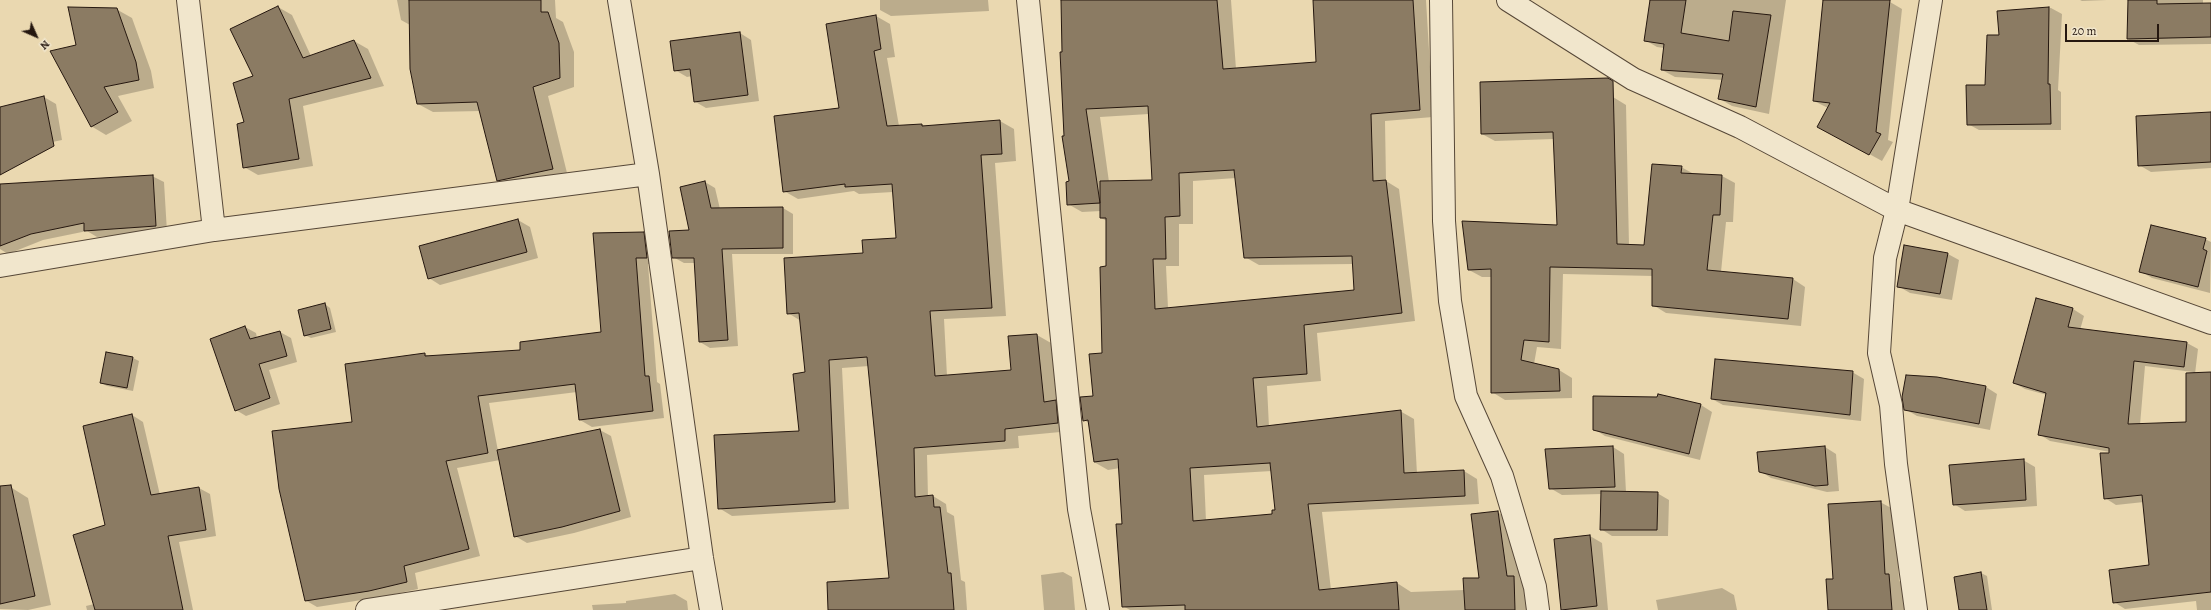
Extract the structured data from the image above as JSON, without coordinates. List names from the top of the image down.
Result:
{
  "scale_bar": "20 m",
  "north": "bottom right"
}
